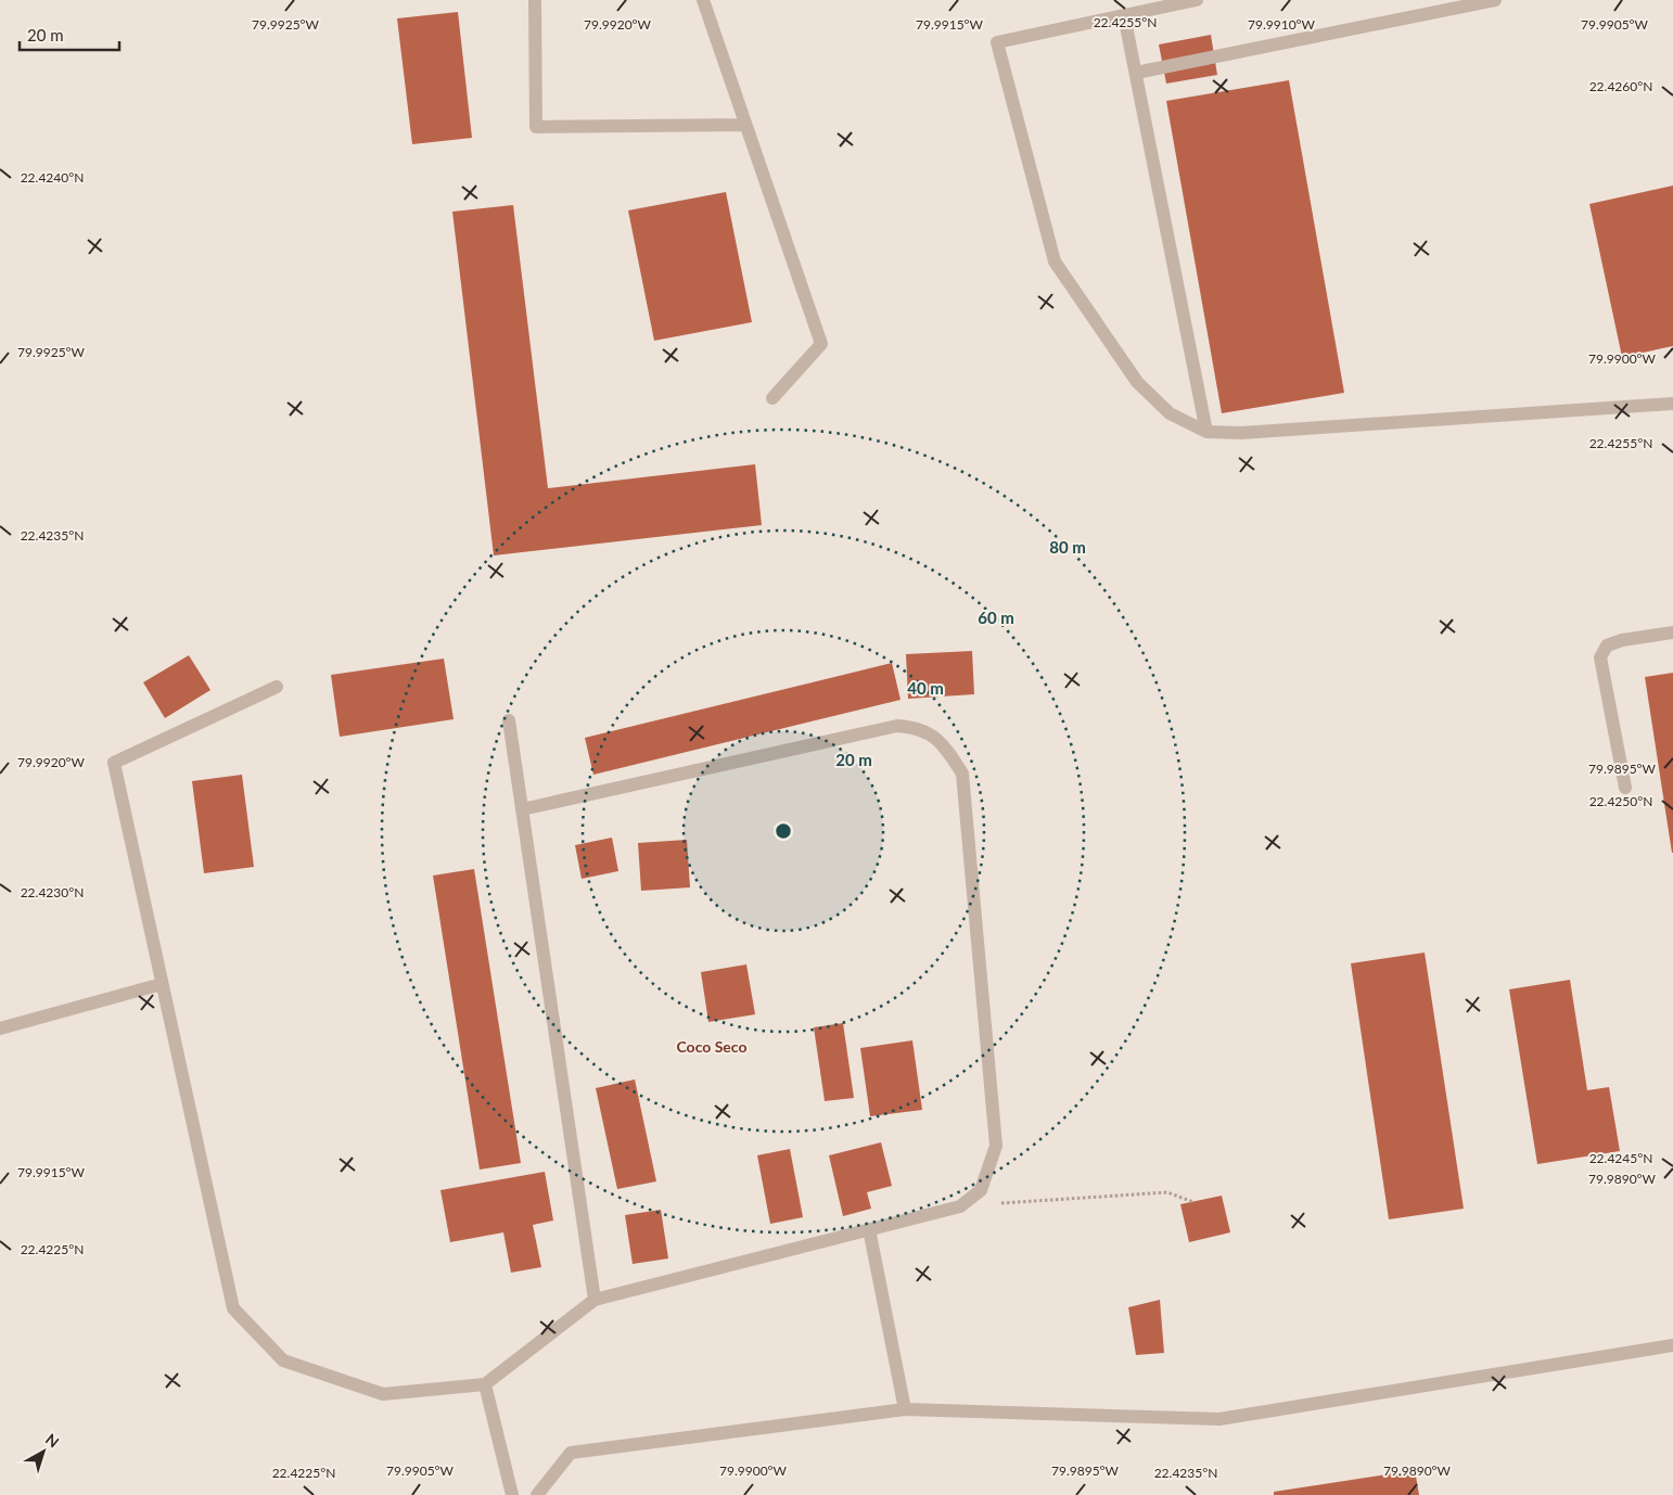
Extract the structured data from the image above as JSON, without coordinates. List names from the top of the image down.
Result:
{
  "districts": ["Coco Seco"],
  "scale_bar": "20 m",
  "north": "top right",
  "coordinates": [
    "22.4255°N",
    "79.9925°W",
    "79.9920°W",
    "79.9910°W",
    "79.9915°W",
    "79.9905°W",
    "22.4260°N",
    "22.4240°N",
    "79.9900°W",
    "22.4235°N",
    "79.9895°W",
    "22.4250°N",
    "22.4230°N",
    "22.4245°N",
    "79.9890°W",
    "22.4225°N"
  ],
  "rings": [
    "80 m",
    "60 m",
    "40 m",
    "20 m"
  ]
}
